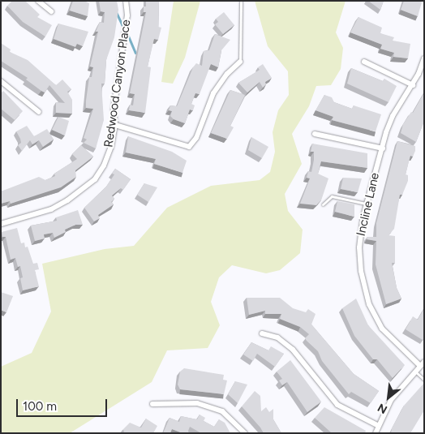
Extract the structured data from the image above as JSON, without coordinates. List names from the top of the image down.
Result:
{
  "streets": {
    "street": ["Redwood Canyon Place", "Incline Lane"]
  },
  "scale_bar": "100 m",
  "north": "bottom left"
}
